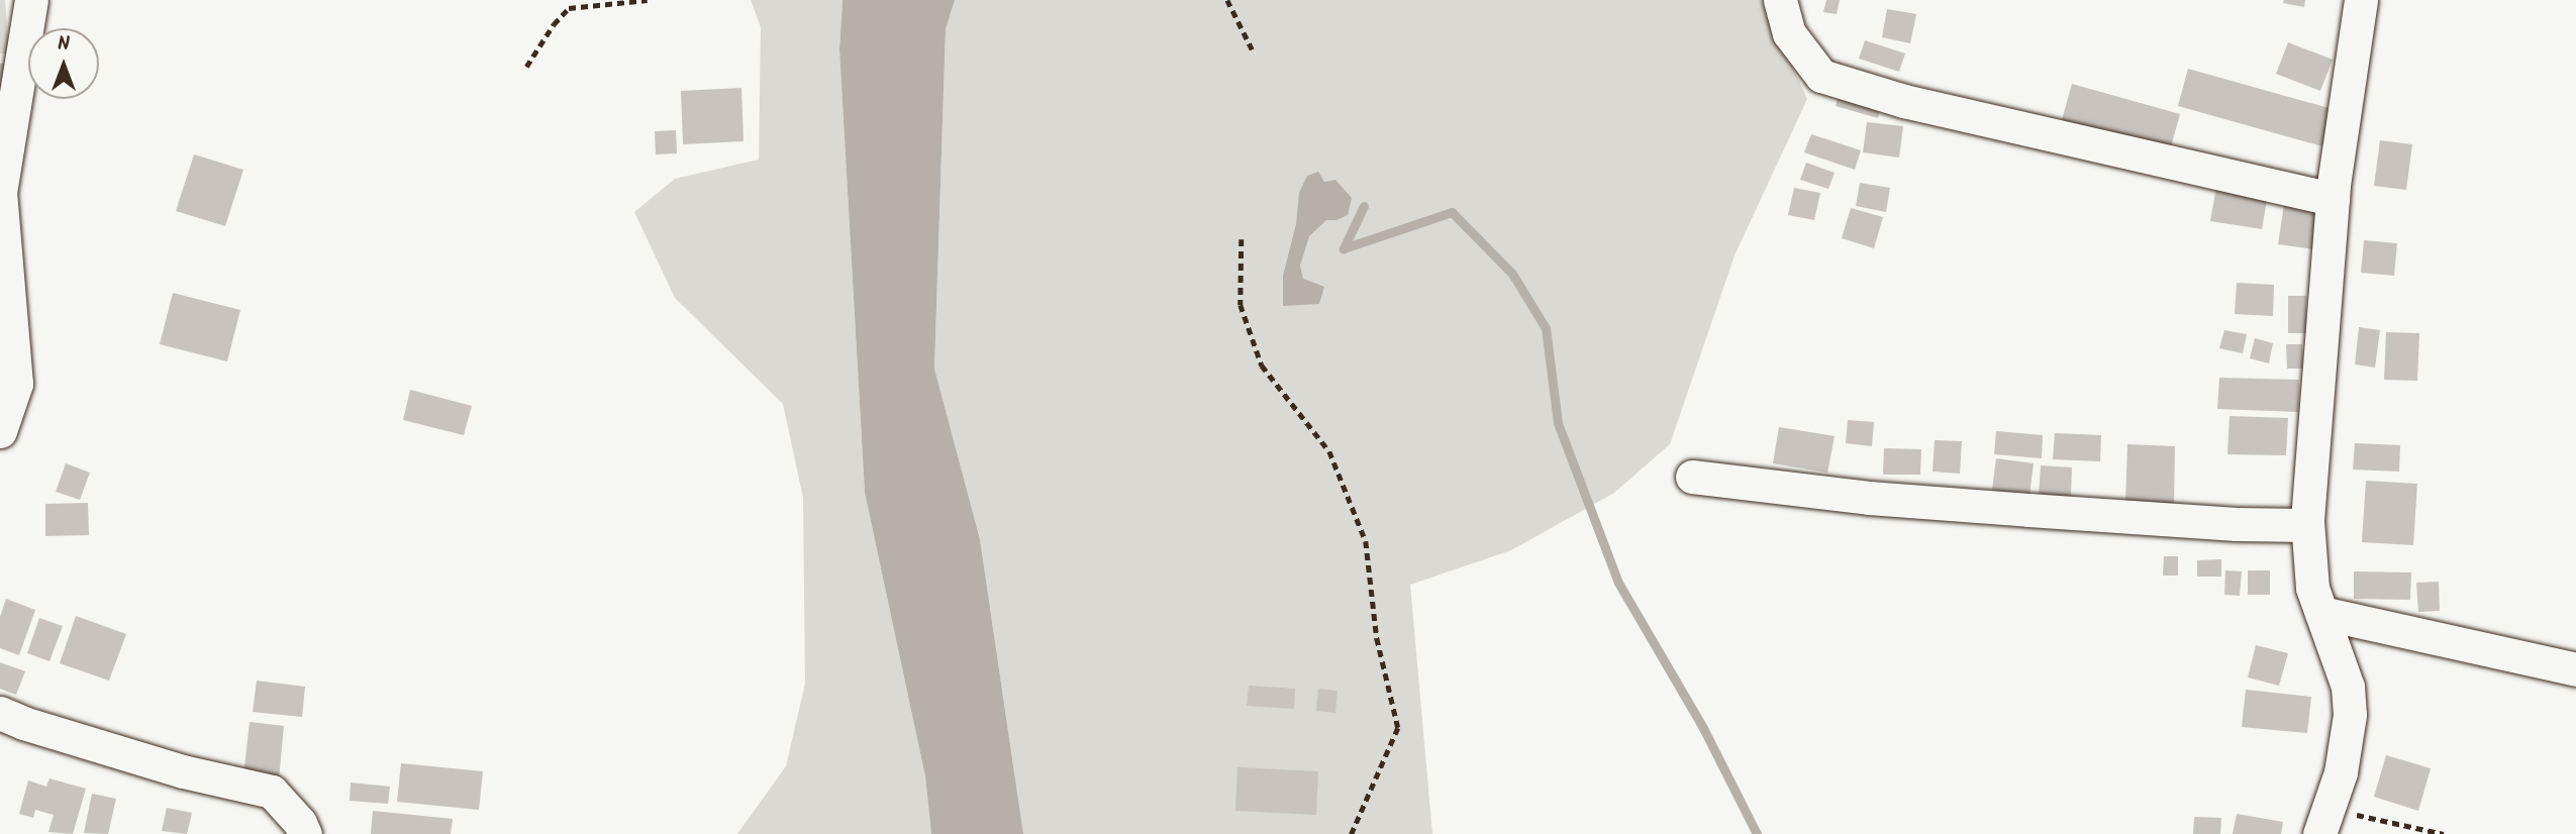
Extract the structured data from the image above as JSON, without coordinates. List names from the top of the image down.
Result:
{
  "north": "top"
}
